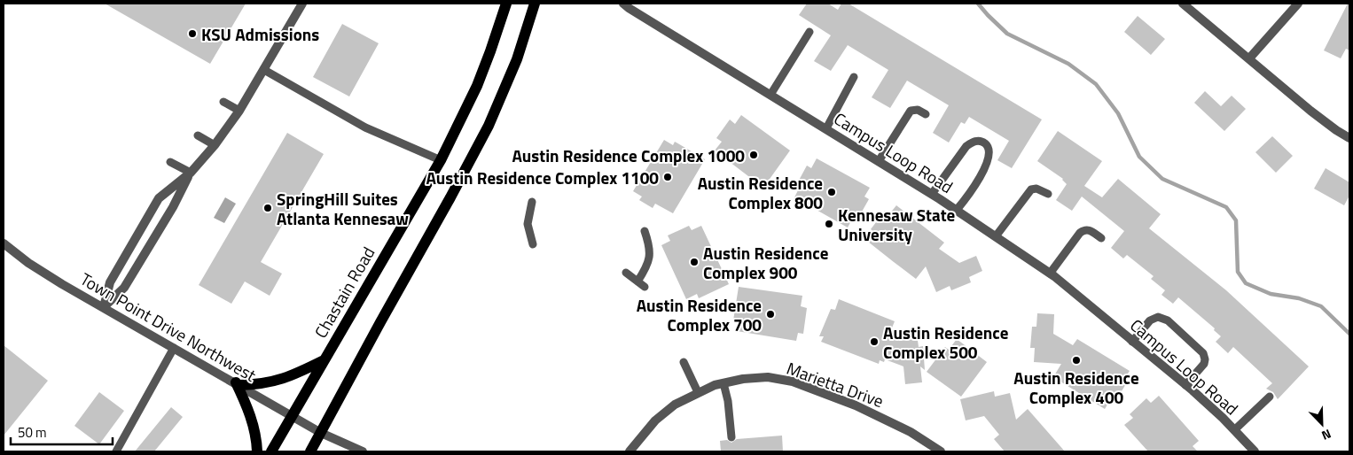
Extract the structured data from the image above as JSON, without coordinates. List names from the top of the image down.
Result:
{
  "streets": {
    "main road": ["Chastain Road"],
    "street": ["Campus Loop Road", "Town Point Drive Northwest", "Marietta Drive"]
  },
  "crossings": [
    ["Chastain Road", "Town Point Drive Northwest"]
  ],
  "places": [
    "KSU Admissions",
    "Austin Residence Complex 1000",
    "Austin Residence Complex 1100",
    "Austin Residence Complex 800",
    "SpringHill Suites Atlanta Kennesaw",
    "Kennesaw State University",
    "Austin Residence Complex 900",
    "Austin Residence Complex 700",
    "Austin Residence Complex 500",
    "Austin Residence Complex 400"
  ],
  "scale_bar": "50 m",
  "north": "bottom right"
}
